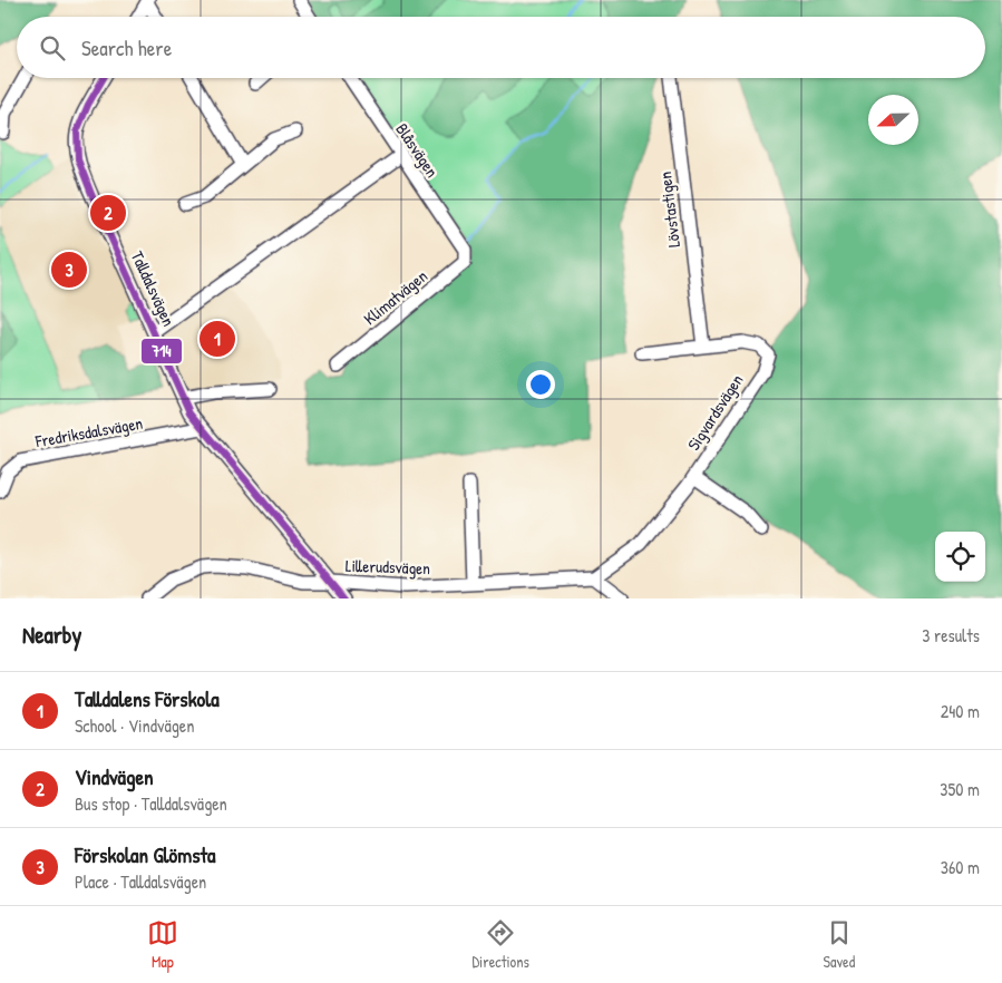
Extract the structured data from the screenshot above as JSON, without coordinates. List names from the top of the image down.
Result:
{
  "streets": {
    "street": [
      "Blåsvägen",
      "Lövstastigen",
      "Talldalsvägen",
      "Klimatvägen",
      "Sigvardsvägen",
      "Fredriksdalsvägen",
      "Lillerudsvägen"
    ]
  },
  "crossings": [
    ["Blåsvägen", "Klimatvägen"],
    ["Lövstastigen", "Sigvardsvägen"],
    ["Talldalsvägen", "Fredriksdalsvägen"],
    ["Talldalsvägen", "Lillerudsvägen"],
    ["Sigvardsvägen", "Lillerudsvägen"]
  ],
  "lines": ["transit line 714"],
  "north": "left",
  "page": {
    "search": "Search here",
    "pins": ["2", "3", "1"],
    "heading": ["Nearby", "3 results"],
    "list": [
      {
        "mark": "1",
        "name": "Talldalens Förskola",
        "note": "School · Vindvägen",
        "value": "240 m"
      },
      {
        "mark": "2",
        "name": "Vindvägen",
        "note": "Bus stop · Talldalsvägen",
        "value": "350 m"
      },
      {
        "mark": "3",
        "name": "Förskolan Glömsta",
        "note": "Place · Talldalsvägen",
        "value": "360 m"
      }
    ],
    "nav": ["Map", "Directions", "Saved"]
  }
}
